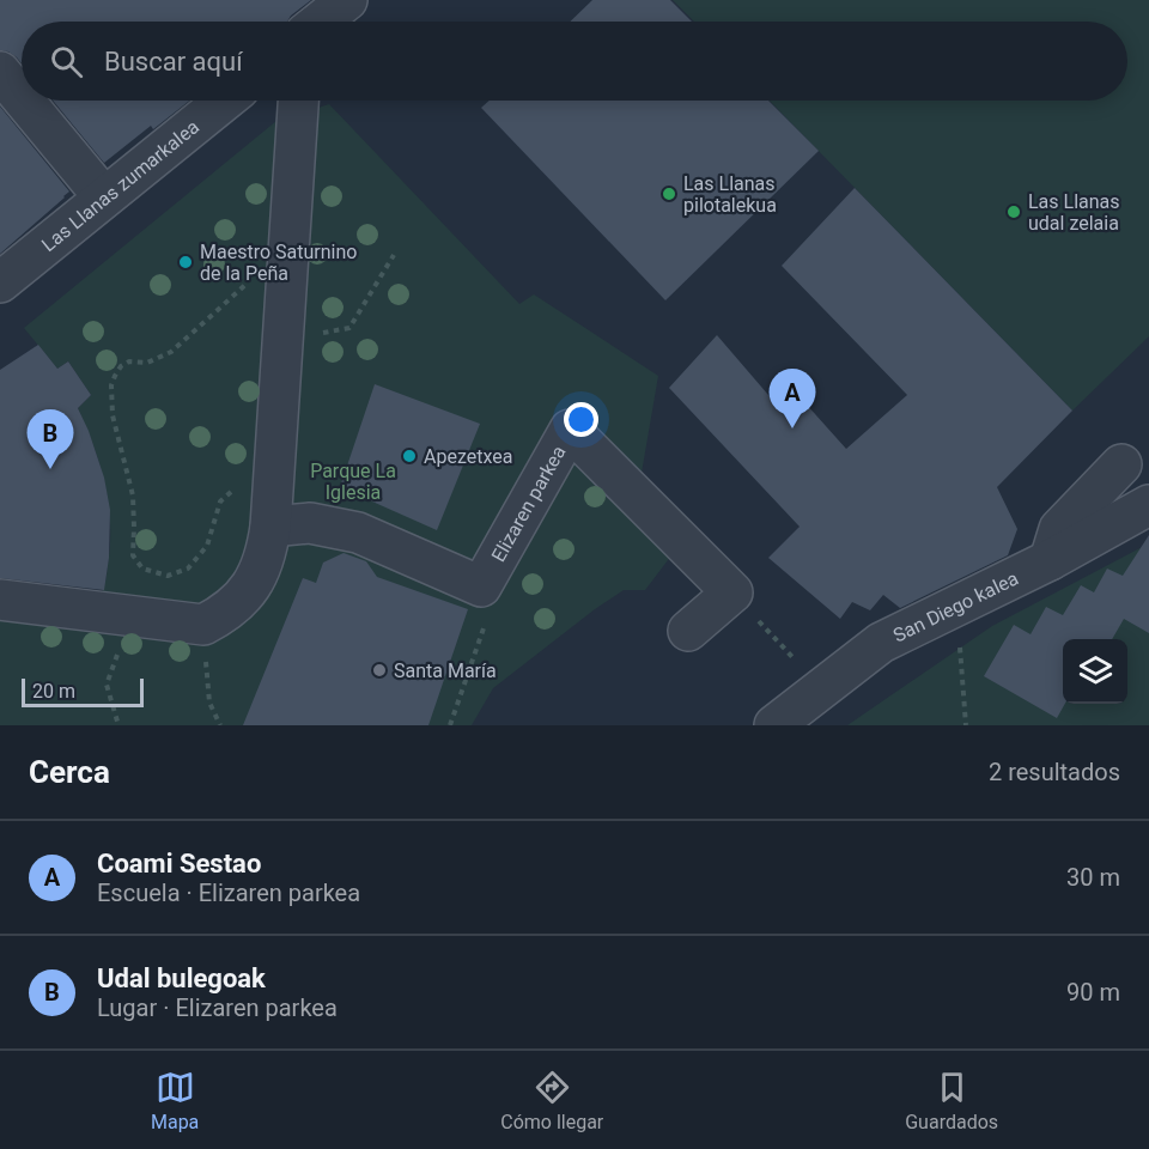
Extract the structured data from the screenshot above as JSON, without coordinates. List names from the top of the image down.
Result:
{
  "streets": {
    "street": ["Las Llanas zumarkalea", "Elizaren parkea", "San Diego kalea"]
  },
  "parks": ["Parque La Iglesia"],
  "places": [
    "Las Llanas pilotalekua",
    "Las Llanas udal zelaia",
    "Maestro Saturnino de la Peña",
    "Apezetxea",
    "Santa María"
  ],
  "scale_bar": "20 m",
  "page": {
    "search": "Buscar aquí",
    "pins": ["A", "B"],
    "scale": "20 m",
    "heading": ["Cerca", "2 resultados"],
    "list": [
      {
        "mark": "A",
        "name": "Coami Sestao",
        "note": "Escuela · Elizaren parkea",
        "value": "30 m"
      },
      {
        "mark": "B",
        "name": "Udal bulegoak",
        "note": "Lugar · Elizaren parkea",
        "value": "90 m"
      }
    ],
    "nav": ["Mapa", "Cómo llegar", "Guardados"]
  }
}
